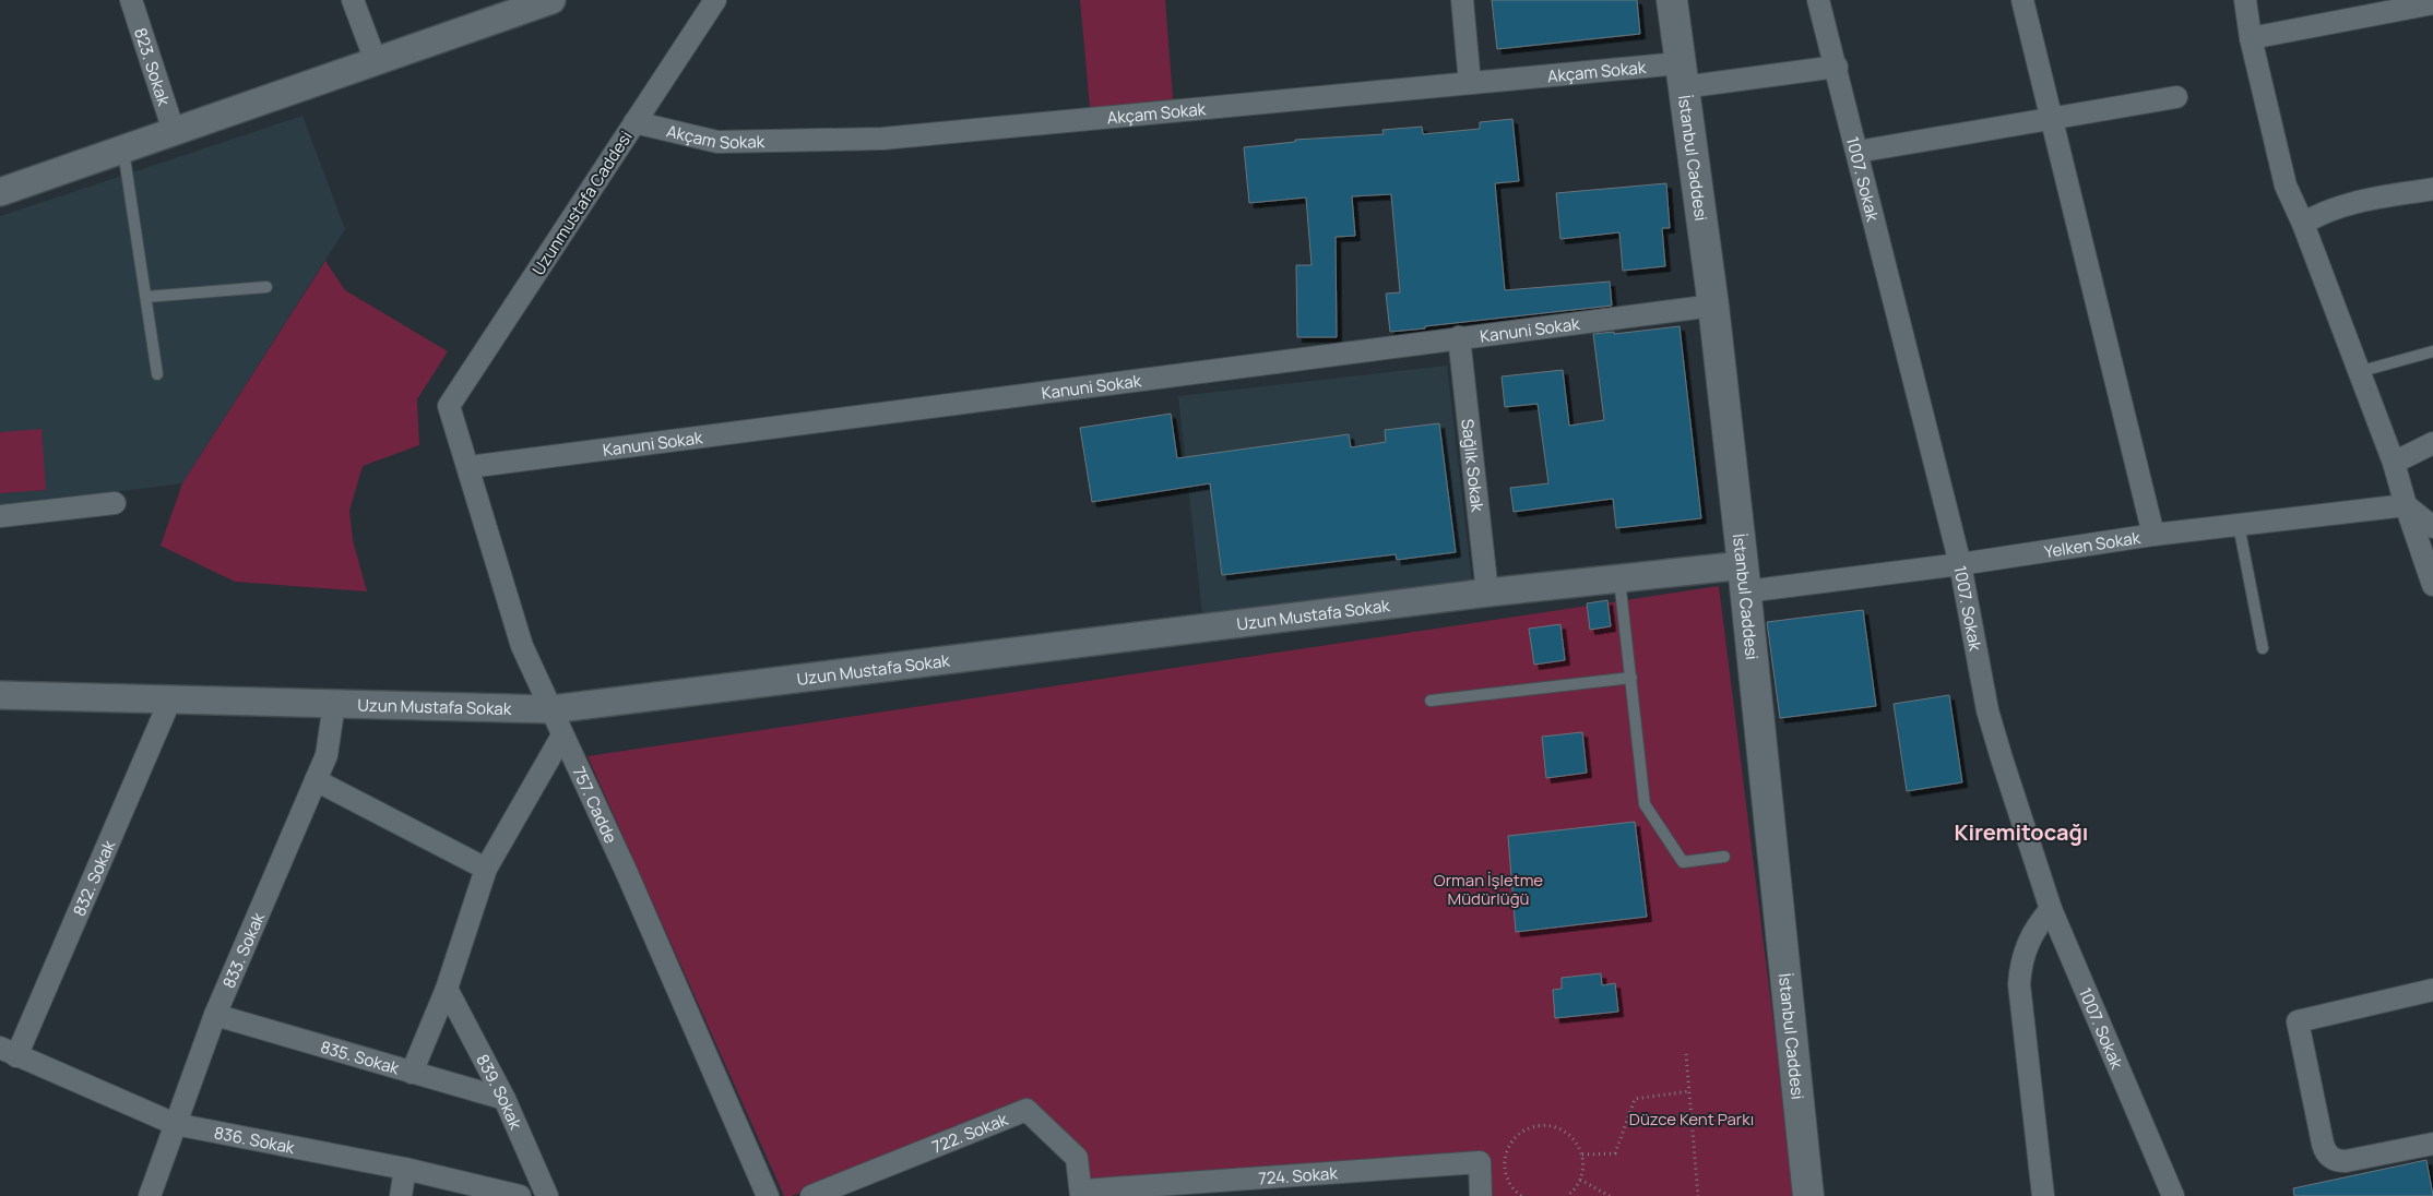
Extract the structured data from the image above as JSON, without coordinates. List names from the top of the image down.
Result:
{
  "streets": {
    "main road": ["İstanbul Caddesi"],
    "street": [
      "823. Sokak",
      "Akçam Sokak",
      "1007. Sokak",
      "Uzunmustafa Caddesi",
      "Kanuni Sokak",
      "Sağlık Sokak",
      "Yelken Sokak",
      "Uzun Mustafa Sokak",
      "757. Cadde",
      "832. Sokak",
      "833. Sokak",
      "835. Sokak",
      "839. Sokak",
      "722. Sokak",
      "836. Sokak",
      "724. Sokak"
    ]
  },
  "crossings": [
    ["Akçam Sokak", "İstanbul Caddesi"],
    ["Akçam Sokak", "1007. Sokak"],
    ["Akçam Sokak", "Uzunmustafa Caddesi"],
    ["İstanbul Caddesi", "Kanuni Sokak"],
    ["İstanbul Caddesi", "Yelken Sokak"],
    ["İstanbul Caddesi", "Uzun Mustafa Sokak"],
    ["1007. Sokak", "Yelken Sokak"],
    ["Uzunmustafa Caddesi", "757. Cadde"],
    ["Kanuni Sokak", "Sağlık Sokak"],
    ["Kanuni Sokak", "757. Cadde"],
    ["Sağlık Sokak", "Uzun Mustafa Sokak"],
    ["Yelken Sokak", "Uzun Mustafa Sokak"],
    ["Uzun Mustafa Sokak", "757. Cadde"],
    ["Uzun Mustafa Sokak", "832. Sokak"],
    ["Uzun Mustafa Sokak", "833. Sokak"],
    ["832. Sokak", "836. Sokak"],
    ["833. Sokak", "835. Sokak"],
    ["833. Sokak", "836. Sokak"],
    ["835. Sokak", "839. Sokak"],
    ["722. Sokak", "724. Sokak"]
  ],
  "districts": ["Kiremitocağı"],
  "parks": ["Orman İşletme Müdürlüğü", "Düzce Kent Parkı"]
}
